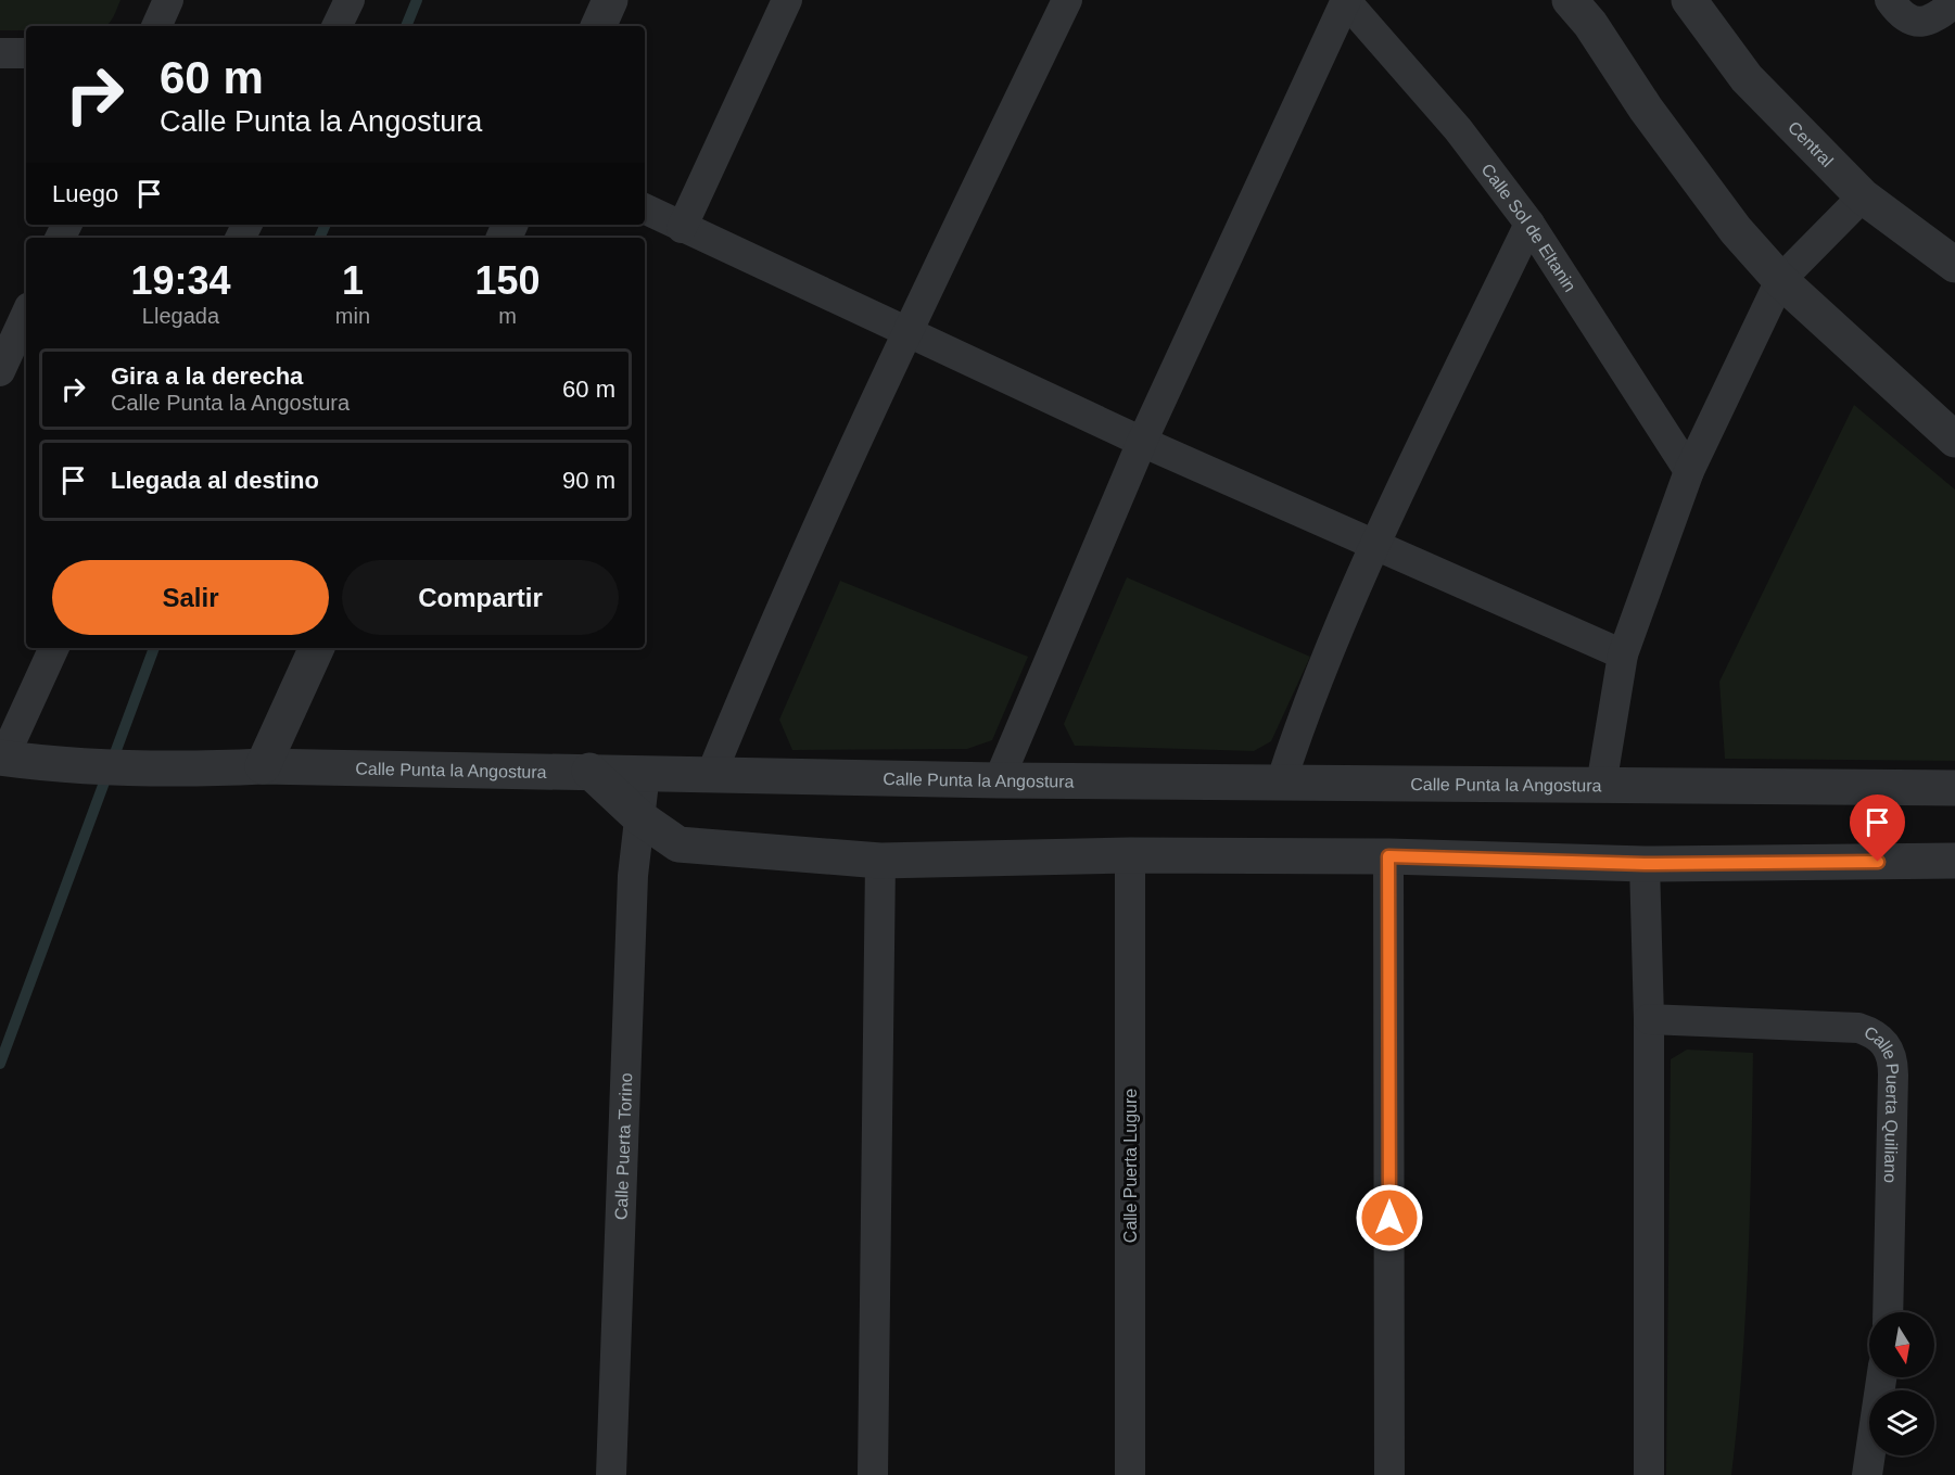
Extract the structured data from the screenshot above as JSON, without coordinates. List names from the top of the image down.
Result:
{
  "streets": {
    "street": [
      "Central",
      "Calle Sol de Eltanin",
      "Calle Punta la Angostura",
      "Calle Puerta Quiliano",
      "Calle Puerta Torino",
      "Calle Puerta Lugure"
    ]
  },
  "crossings": [
    ["Calle Punta la Angostura", "Calle Puerta Torino"]
  ],
  "north": "bottom",
  "page": {
    "turn": ["60 m", "Calle Punta la Angostura"],
    "then": "Luego",
    "eta": [
      "19:34",
      "Llegada",
      "1",
      "min",
      "150",
      "m"
    ],
    "list": [
      {
        "name": "Gira a la derecha",
        "note": "Calle Punta la Angostura",
        "value": "60 m"
      },
      {
        "name": "Llegada al destino",
        "value": "90 m"
      }
    ],
    "buttons": ["Salir", "Compartir"]
  }
}
